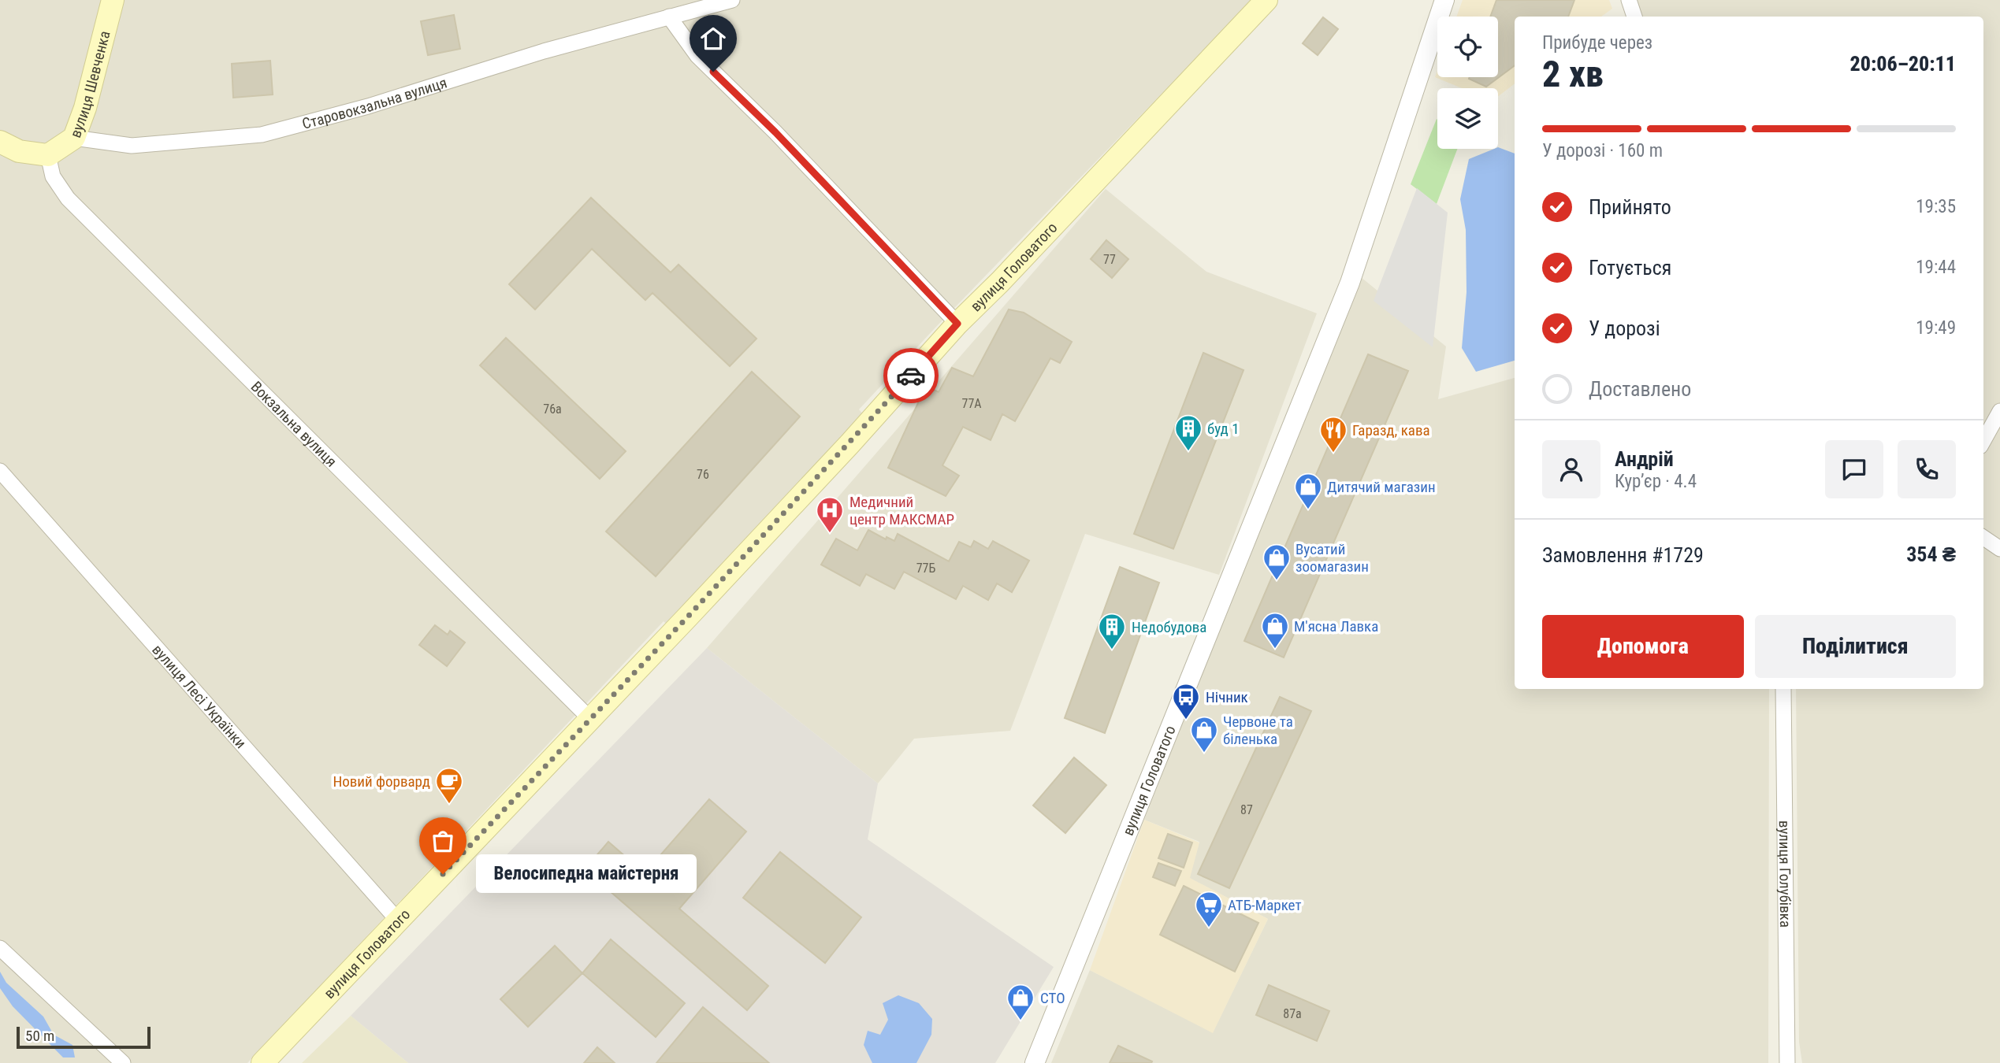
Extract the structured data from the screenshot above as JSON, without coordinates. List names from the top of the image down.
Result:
{
  "streets": {
    "main road": ["вулиця Шевченка", "вулиця Головатого"],
    "street": [
      "Старовокзальна вулиця",
      "Вокзальна вулиця",
      "вулиця Лесі Українки",
      "вулиця Голубівка"
    ]
  },
  "crossings": [
    ["вулиця Шевченка", "Старовокзальна вулиця"],
    ["вулиця Шевченка", "Вокзальна вулиця"],
    ["вулиця Головатого", "Вокзальна вулиця"],
    ["вулиця Головатого", "вулиця Лесі Українки"]
  ],
  "places": {
    "building": ["буд 1", "Недобудова"],
    "restaurant": ["Гаразд, кава"],
    "shop": [
      "Дитячий магазин",
      "Вусатий зоомагазин",
      "М'ясна Лавка",
      "Червоне та біленька",
      "СТО"
    ],
    "hospital": ["Медичний центр МАКСМАР"],
    "bus stop": ["Нічник"],
    "cafe": ["Новий форвард"],
    "other": ["Велосипедна майстерня"],
    "supermarket": ["АТБ-Маркет"]
  },
  "house_numbers": [
    "77",
    "77А",
    "76а",
    "76",
    "77Б",
    "87",
    "87а"
  ],
  "scale_bar": "50 m",
  "page": {
    "heading": ["2 хв", "Прибуде через", "20:06–20:11"],
    "panel": [
      "Андрій",
      "Кур’єр · 4.4",
      "Замовлення #1729",
      "354 ₴"
    ],
    "bar": "У дорозі · 160 m",
    "list": [
      ["Прийнято", "19:35"],
      ["Готується", "19:44"],
      ["У дорозі", "19:49"],
      "Доставлено"
    ],
    "buttons": ["Допомога", "Поділитися"],
    "bubble": "Велосипедна майстерня",
    "scale": "50 m"
  }
}
